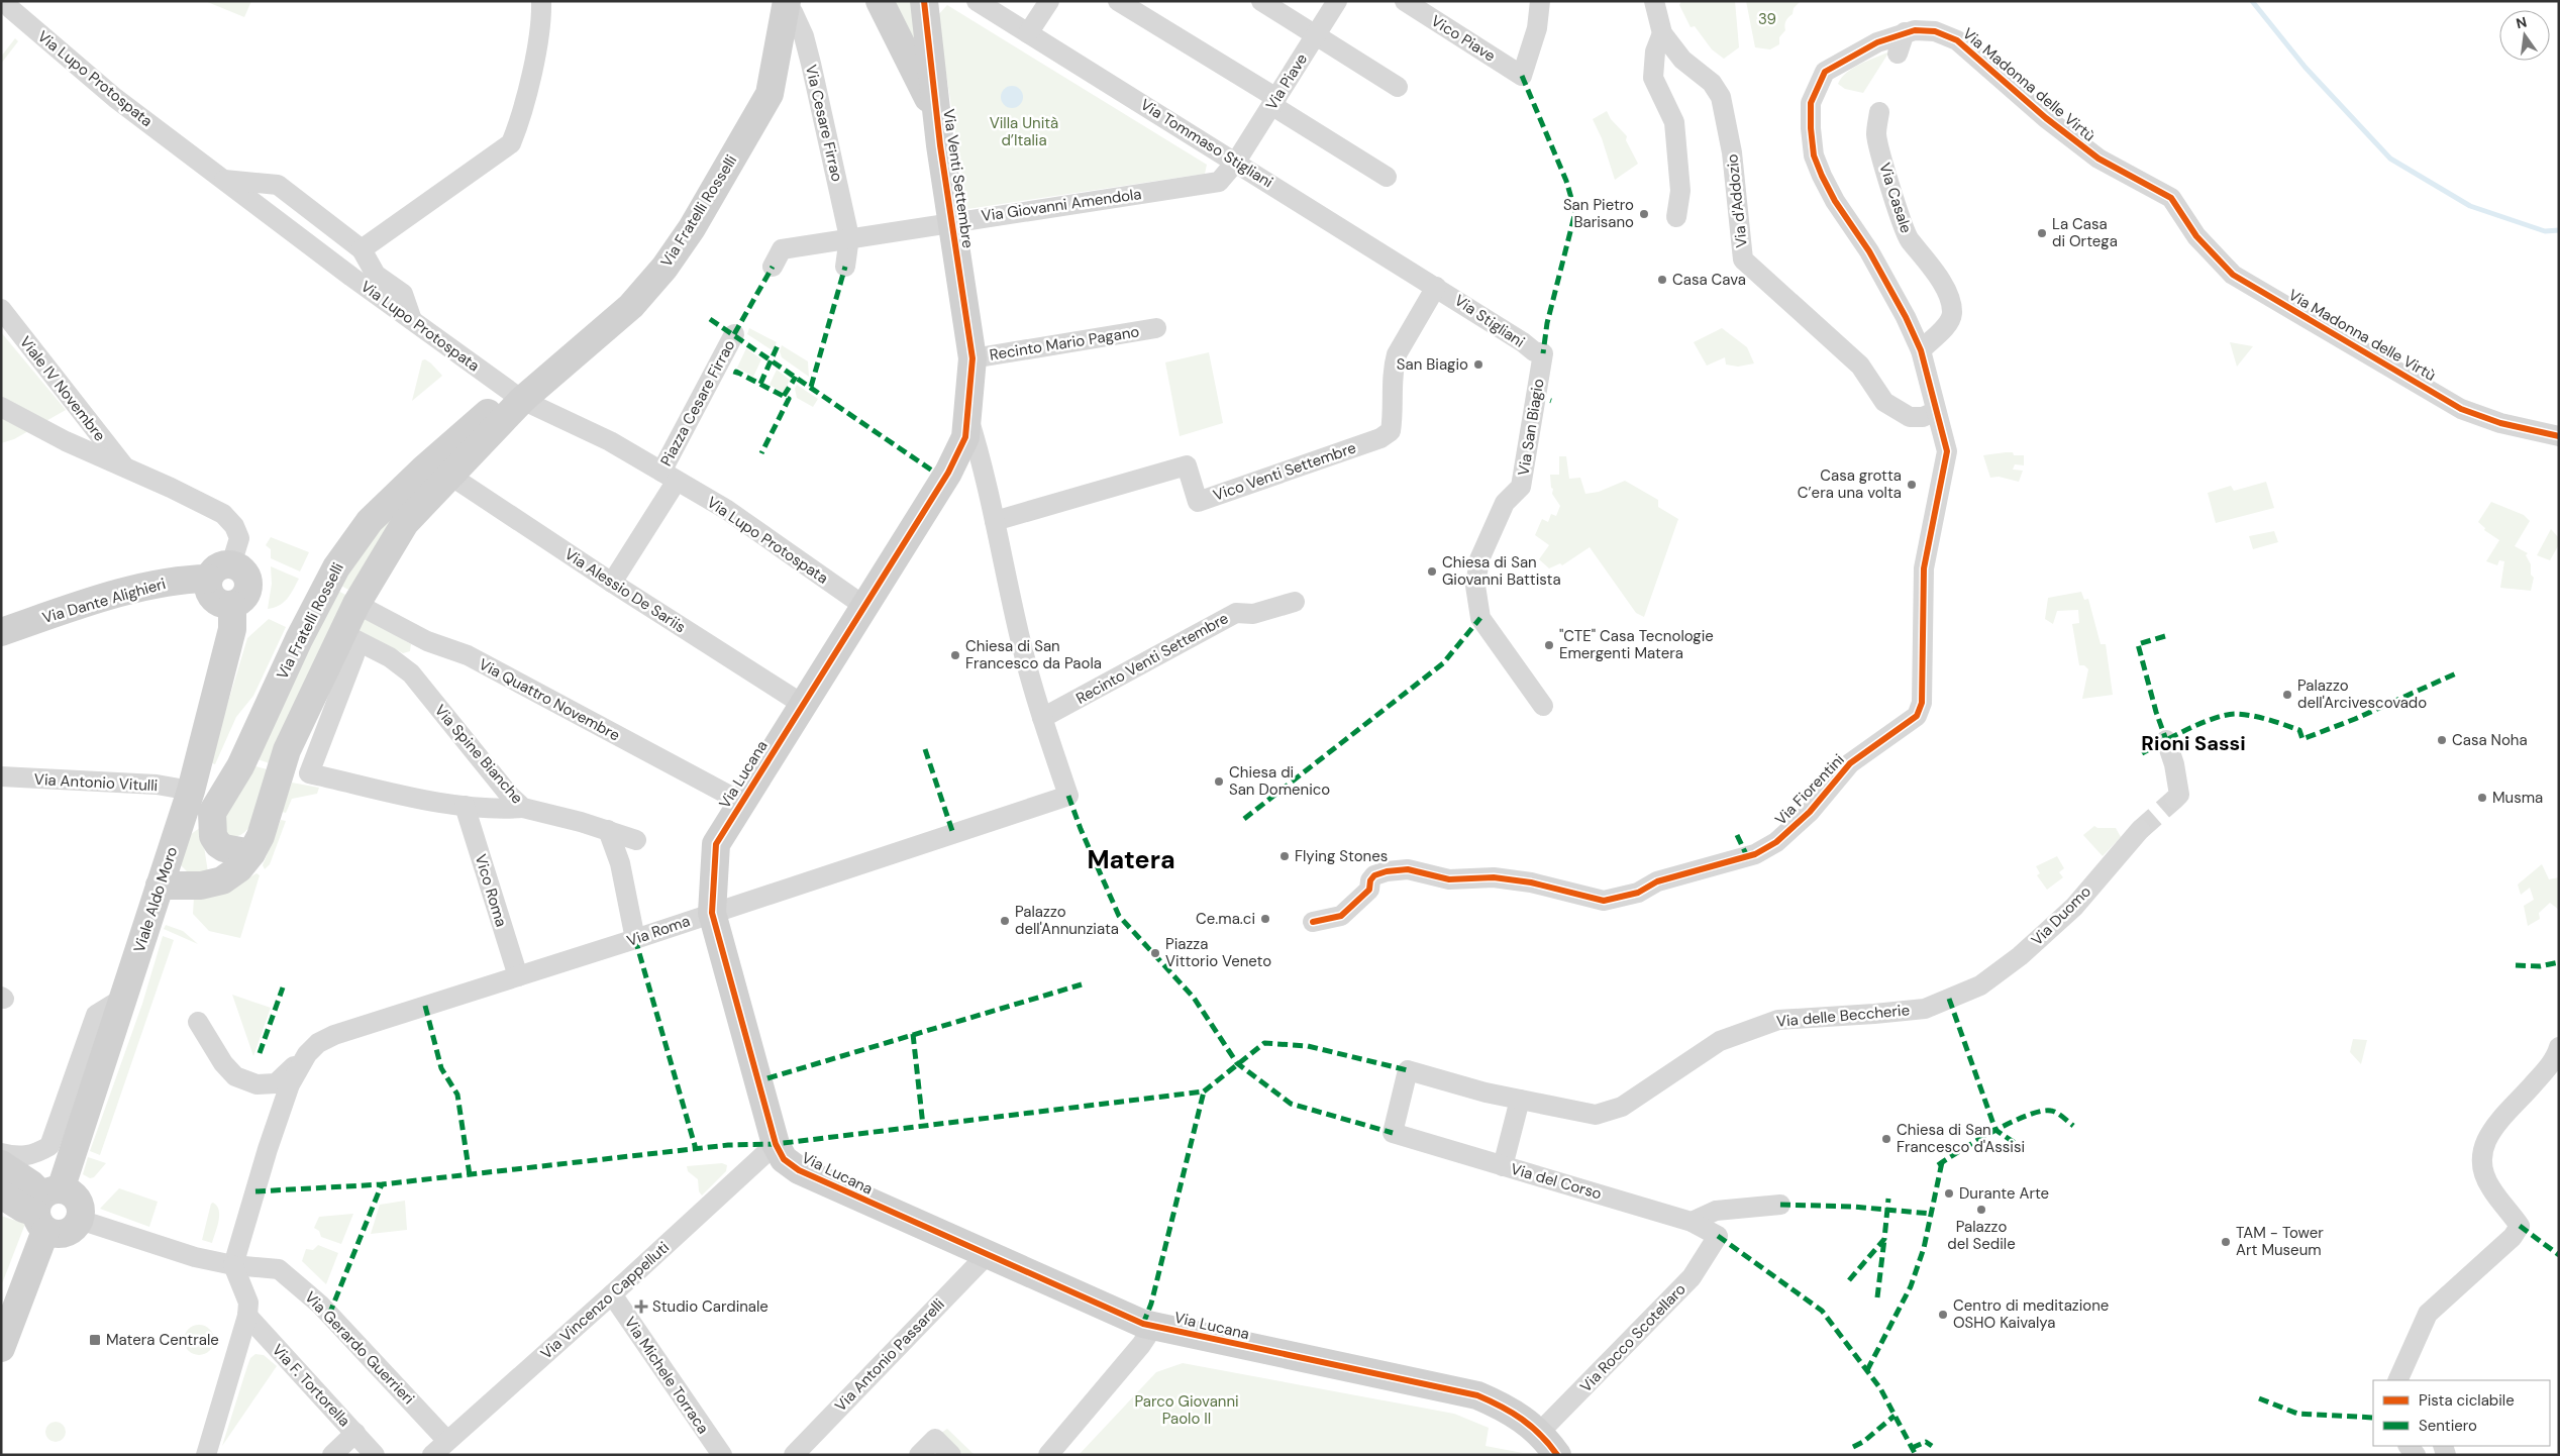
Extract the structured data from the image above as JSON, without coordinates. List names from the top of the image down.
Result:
{
  "streets": {
    "street": [
      "Vico Piave",
      "Via Lupo Protospata",
      "Via Piave",
      "Via Madonna delle Virtù",
      "Via Cesare Firrao",
      "Via Tommaso Stigliani",
      "Via Venti Settembre",
      "Via Casale",
      "Via d'Addozio",
      "Via Giovanni Amendola",
      "Via Fratelli Rosselli",
      "Via Stigliani",
      "Recinto Mario Pagano",
      "Viale IV Novembre",
      "Piazza Cesare Firrao",
      "Via San Biagio",
      "Vico Venti Settembre",
      "Via Alessio De Sariis",
      "Via Dante Alighieri",
      "Recinto Venti Settembre",
      "Via Quattro Novembre",
      "Via Spine Bianche",
      "Via Lucana",
      "Via Antonio Vitulli",
      "Via Fiorentini",
      "Vico Roma",
      "Viale Aldo Moro",
      "Via Duomo",
      "Via Roma",
      "Via delle Beccherie",
      "Via del Corso",
      "Via Vincenzo Cappelluti",
      "Via Rocco Scotellaro",
      "Via Gerardo Guerrieri",
      "Via Antonio Passarelli",
      "Via Michele Torraca",
      "Via F. Tortorella"
    ]
  },
  "crossings": [
    ["Via Lupo Protospata", "Via Fratelli Rosselli"],
    ["Via Lupo Protospata", "Piazza Cesare Firrao"],
    ["Via Lupo Protospata", "Via Lucana"],
    ["Via Piave", "Via Tommaso Stigliani"],
    ["Via Piave", "Via Giovanni Amendola"],
    ["Via Madonna delle Virtù", "Via Casale"],
    ["Via Madonna delle Virtù", "Via d'Addozio"],
    ["Via Madonna delle Virtù", "Via Fiorentini"],
    ["Via Cesare Firrao", "Via Giovanni Amendola"],
    ["Via Cesare Firrao", "Via Fratelli Rosselli"],
    ["Via Tommaso Stigliani", "Via Giovanni Amendola"],
    ["Via Tommaso Stigliani", "Via Stigliani"],
    ["Via Tommaso Stigliani", "Vico Venti Settembre"],
    ["Via Venti Settembre", "Via Giovanni Amendola"],
    ["Via Venti Settembre", "Recinto Mario Pagano"],
    ["Via d'Addozio", "Via Fiorentini"],
    ["Via Fratelli Rosselli", "Via Alessio De Sariis"],
    ["Via Fratelli Rosselli", "Via Quattro Novembre"],
    ["Via Fratelli Rosselli", "Via Spine Bianche"],
    ["Via Fratelli Rosselli", "Viale Aldo Moro"],
    ["Via Stigliani", "Via San Biagio"],
    ["Via Stigliani", "Vico Venti Settembre"],
    ["Viale IV Novembre", "Via Dante Alighieri"],
    ["Viale IV Novembre", "Viale Aldo Moro"],
    ["Piazza Cesare Firrao", "Via Alessio De Sariis"],
    ["Via Alessio De Sariis", "Via Lucana"],
    ["Via Dante Alighieri", "Viale Aldo Moro"],
    ["Recinto Venti Settembre", "Via Roma"],
    ["Via Quattro Novembre", "Via Lucana"],
    ["Via Lucana", "Via Roma"],
    ["Via Lucana", "Via Vincenzo Cappelluti"],
    ["Via Lucana", "Via Rocco Scotellaro"],
    ["Via Lucana", "Via Antonio Passarelli"],
    ["Via Antonio Vitulli", "Viale Aldo Moro"],
    ["Vico Roma", "Via Roma"],
    ["Via Duomo", "Via delle Beccherie"],
    ["Via delle Beccherie", "Via del Corso"],
    ["Via del Corso", "Via Rocco Scotellaro"],
    ["Via Vincenzo Cappelluti", "Via Gerardo Guerrieri"],
    ["Via Vincenzo Cappelluti", "Via Michele Torraca"]
  ],
  "districts": ["Rioni Sassi", "Matera"],
  "parks": ["39", "Villa Unità d’Italia", "Parco Giovanni Paolo II"],
  "places": {
    "other": [
      "San Pietro Barisano",
      "La Casa di Ortega",
      "Casa Cava",
      "San Biagio",
      "Casa grotta C’era una volta",
      "Chiesa di San Giovanni Battista",
      "\"CTE\" Casa Tecnologie Emergenti Matera",
      "Chiesa di San Francesco da Paola",
      "Palazzo dell'Arcivescovado",
      "Casa Noha",
      "Chiesa di San Domenico",
      "Musma",
      "Flying Stones",
      "Ce.ma.ci",
      "Palazzo dell'Annunziata",
      "Piazza Vittorio Veneto",
      "Chiesa di San Francesco d'Assisi",
      "Durante Arte",
      "Palazzo del Sedile",
      "TAM - Tower Art Museum",
      "Centro di meditazione OSHO Kaivalya"
    ],
    "health": ["Studio Cardinale"],
    "transit": ["Matera Centrale"]
  },
  "legend": ["Pista ciclabile", "Sentiero"],
  "north": "top"
}
